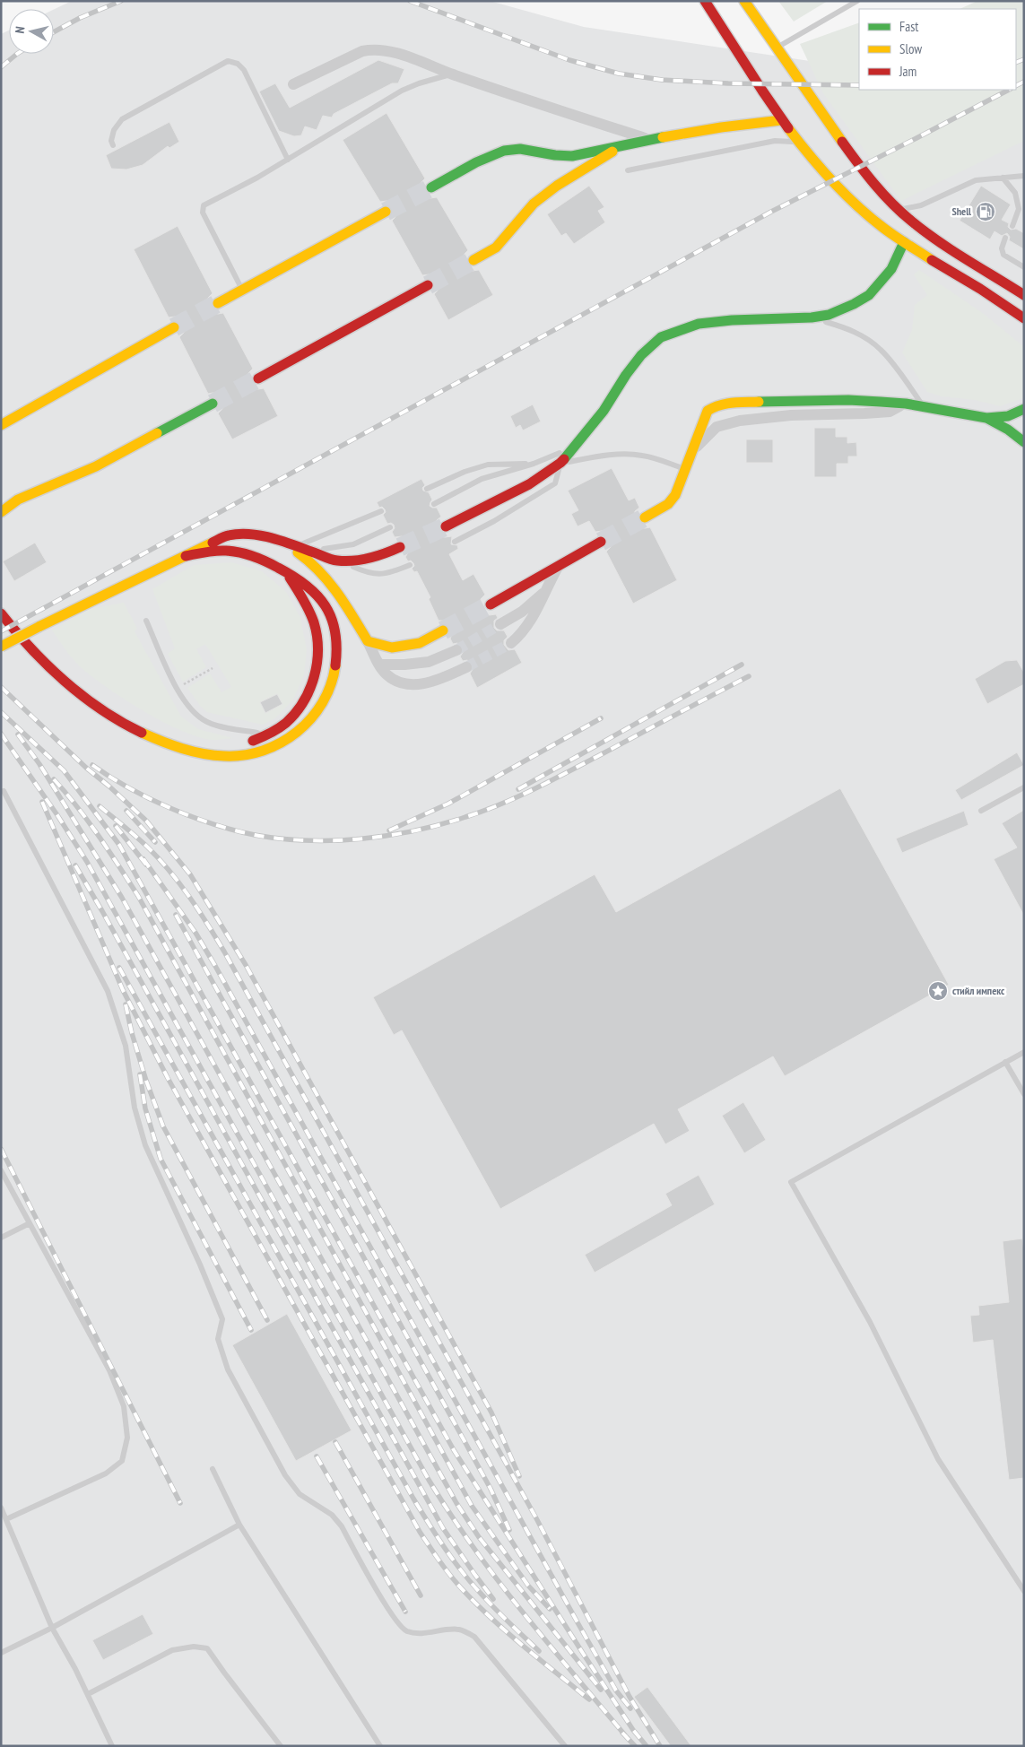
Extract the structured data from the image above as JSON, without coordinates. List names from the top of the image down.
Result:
{
  "places": {
    "fuel station": ["Shell"],
    "place": ["стийл импекс"]
  },
  "legend": ["Fast", "Slow", "Jam"],
  "north": "left"
}
